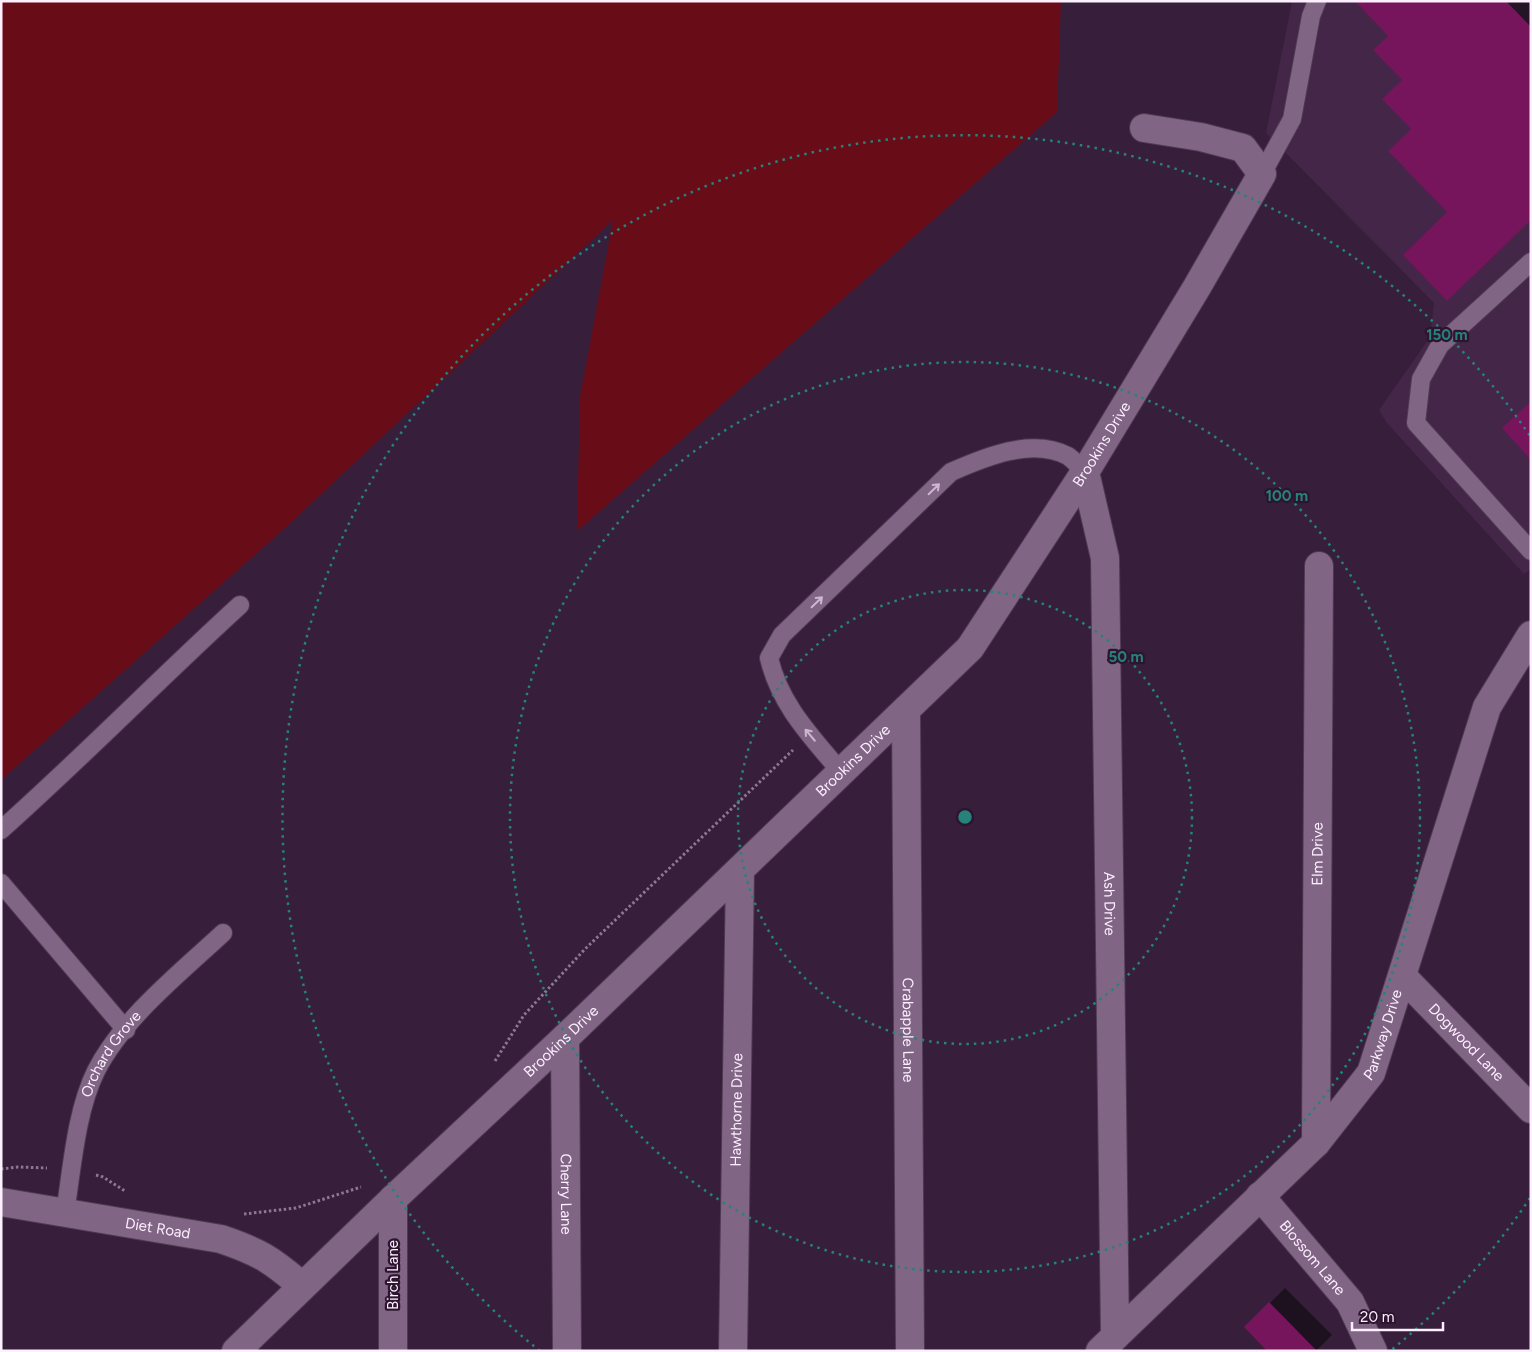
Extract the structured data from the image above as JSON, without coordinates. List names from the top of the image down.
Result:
{
  "streets": {
    "street": [
      "Brookins Drive",
      "Elm Drive",
      "Ash Drive",
      "Crabapple Lane",
      "Parkway Drive",
      "Dogwood Lane",
      "Hawthorne Drive",
      "Cherry Lane",
      "Diet Road",
      "Blossom Lane",
      "Birch Lane"
    ],
    "lane": ["Orchard Grove"]
  },
  "crossings": [
    ["Brookins Drive", "Ash Drive"],
    ["Brookins Drive", "Crabapple Lane"],
    ["Brookins Drive", "Hawthorne Drive"],
    ["Brookins Drive", "Cherry Lane"],
    ["Brookins Drive", "Diet Road"],
    ["Brookins Drive", "Birch Lane"],
    ["Elm Drive", "Parkway Drive"],
    ["Ash Drive", "Parkway Drive"],
    ["Parkway Drive", "Dogwood Lane"],
    ["Parkway Drive", "Blossom Lane"],
    ["Orchard Grove", "Diet Road"]
  ],
  "scale_bar": "20 m",
  "rings": ["150 m", "100 m", "50 m"]
}
